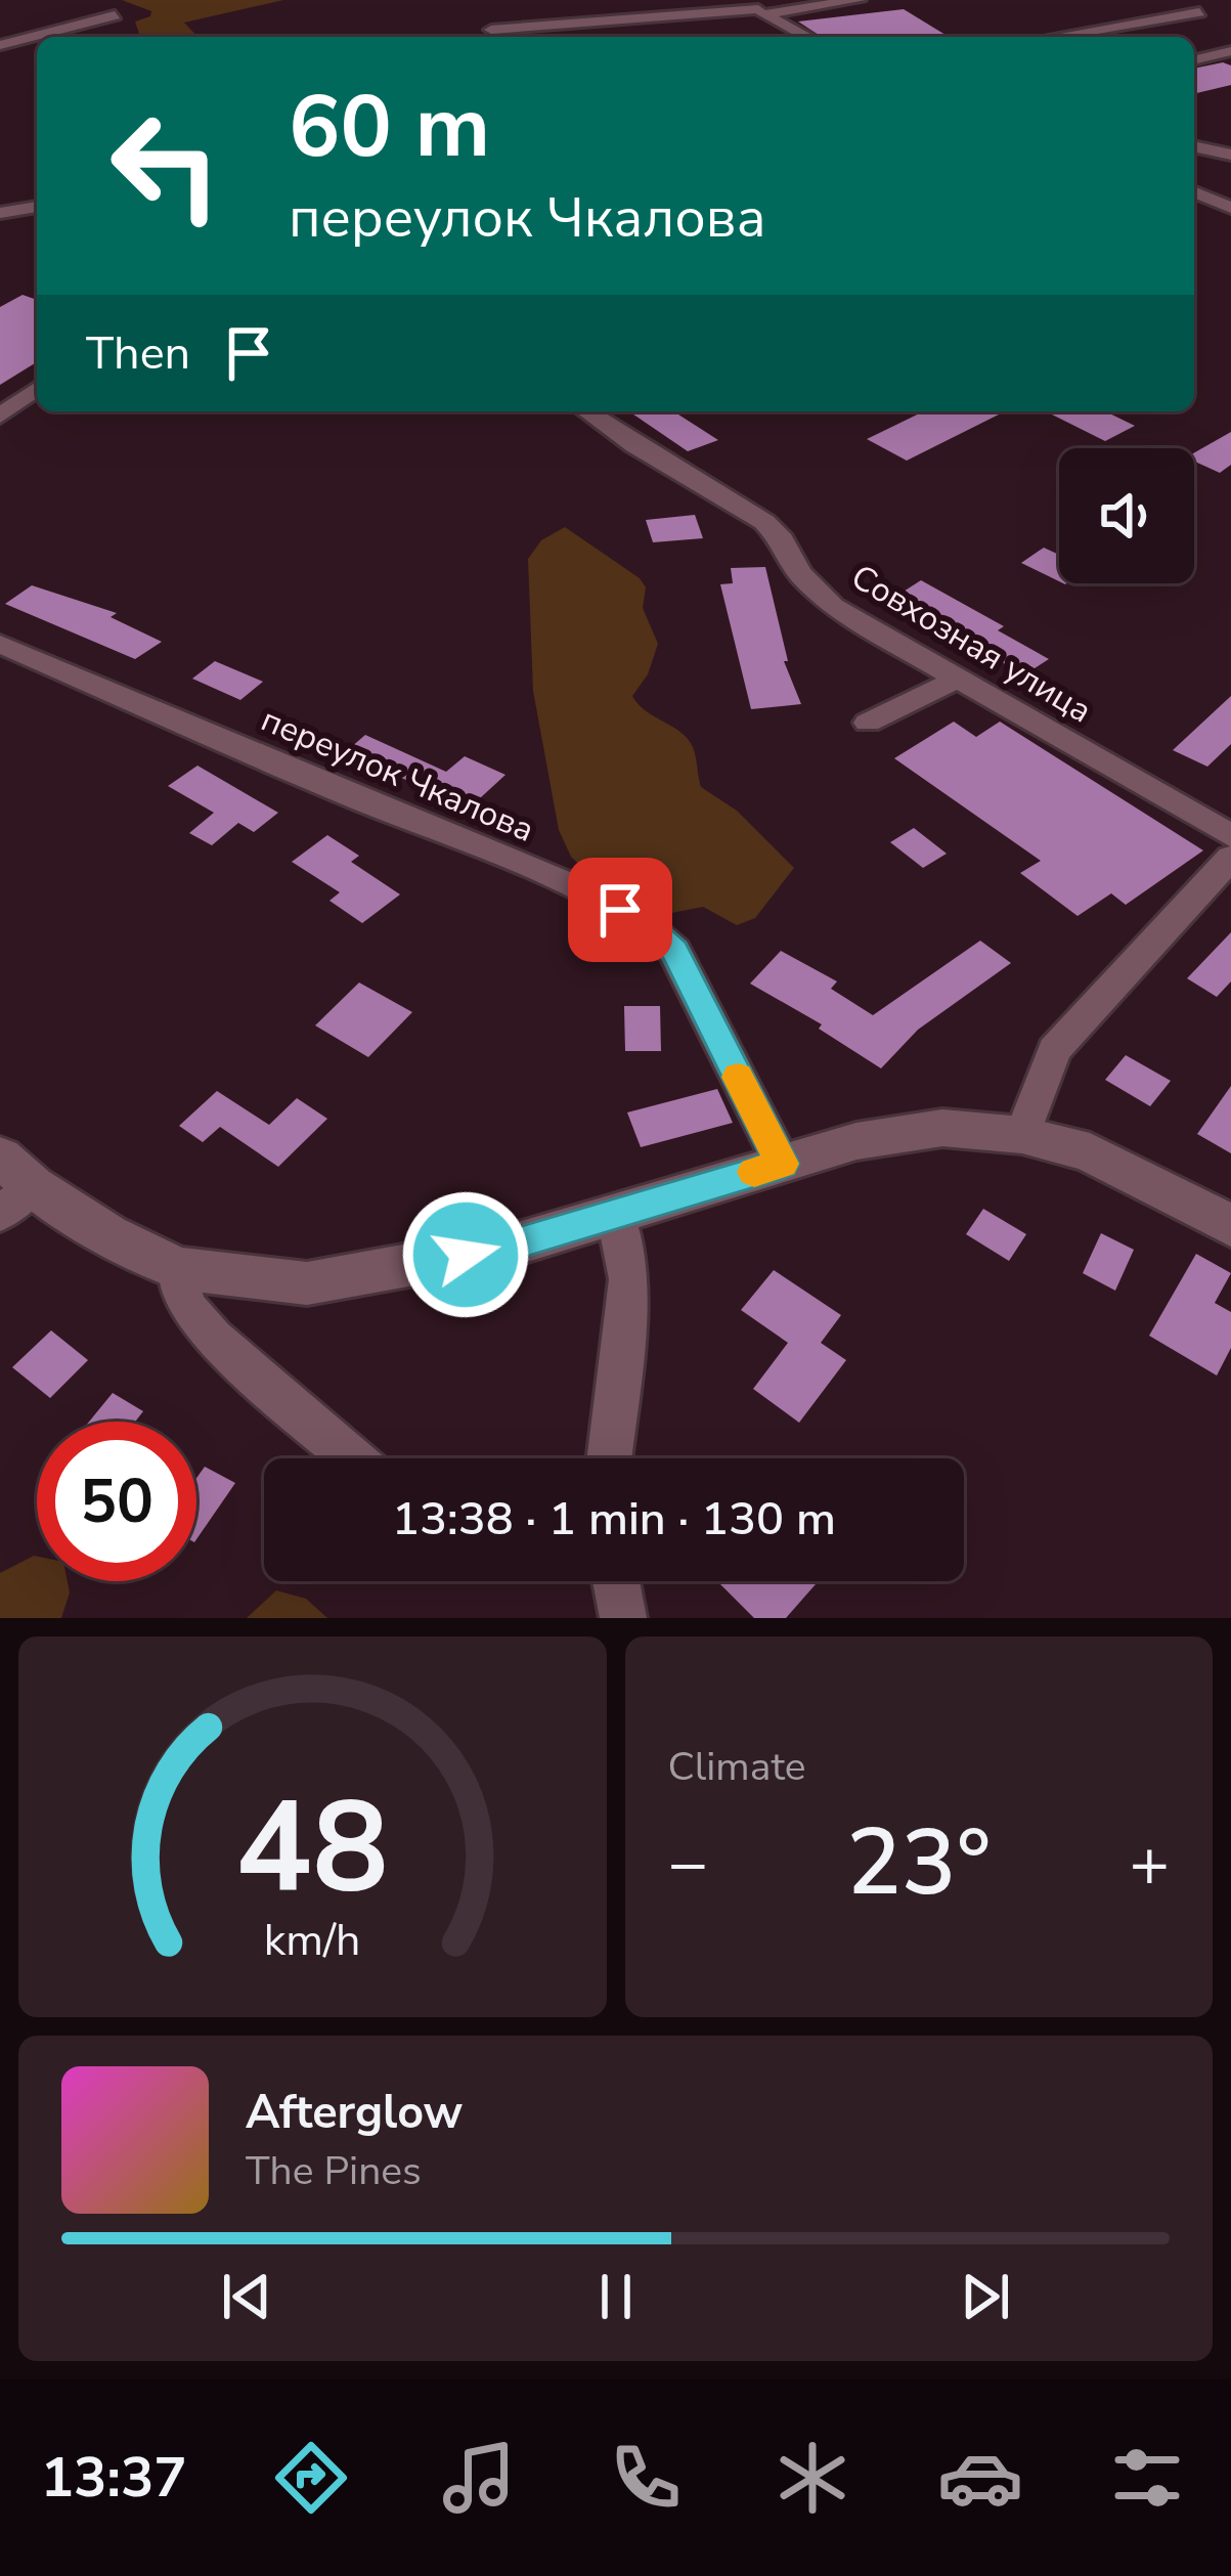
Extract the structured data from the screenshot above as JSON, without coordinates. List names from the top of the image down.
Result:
{
  "streets": {
    "street": ["Совхозная улица", "переулок Чкалова"]
  },
  "page": {
    "turn": ["60 m", "переулок Чкалова"],
    "then": "Then",
    "limit": "50",
    "trip": "13:38 · 1 min · 130 m",
    "tile": "Climate",
    "heat": ["−", "23°", "+"],
    "song": ["Afterglow", "The Pines"],
    "tabs": "13:37",
    "gauge": ["48", "km/h"]
  }
}
